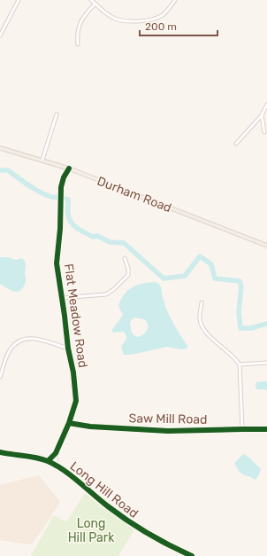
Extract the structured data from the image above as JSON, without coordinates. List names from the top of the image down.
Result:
{
  "streets": {
    "main road": ["Durham Road"],
    "street": ["Flat Meadow Road", "Saw Mill Road", "Long Hill Road"]
  },
  "crossings": [
    ["Durham Road", "Flat Meadow Road"],
    ["Flat Meadow Road", "Saw Mill Road"],
    ["Flat Meadow Road", "Long Hill Road"]
  ],
  "parks": ["Long Hill Park"],
  "scale_bar": "200 m"
}
